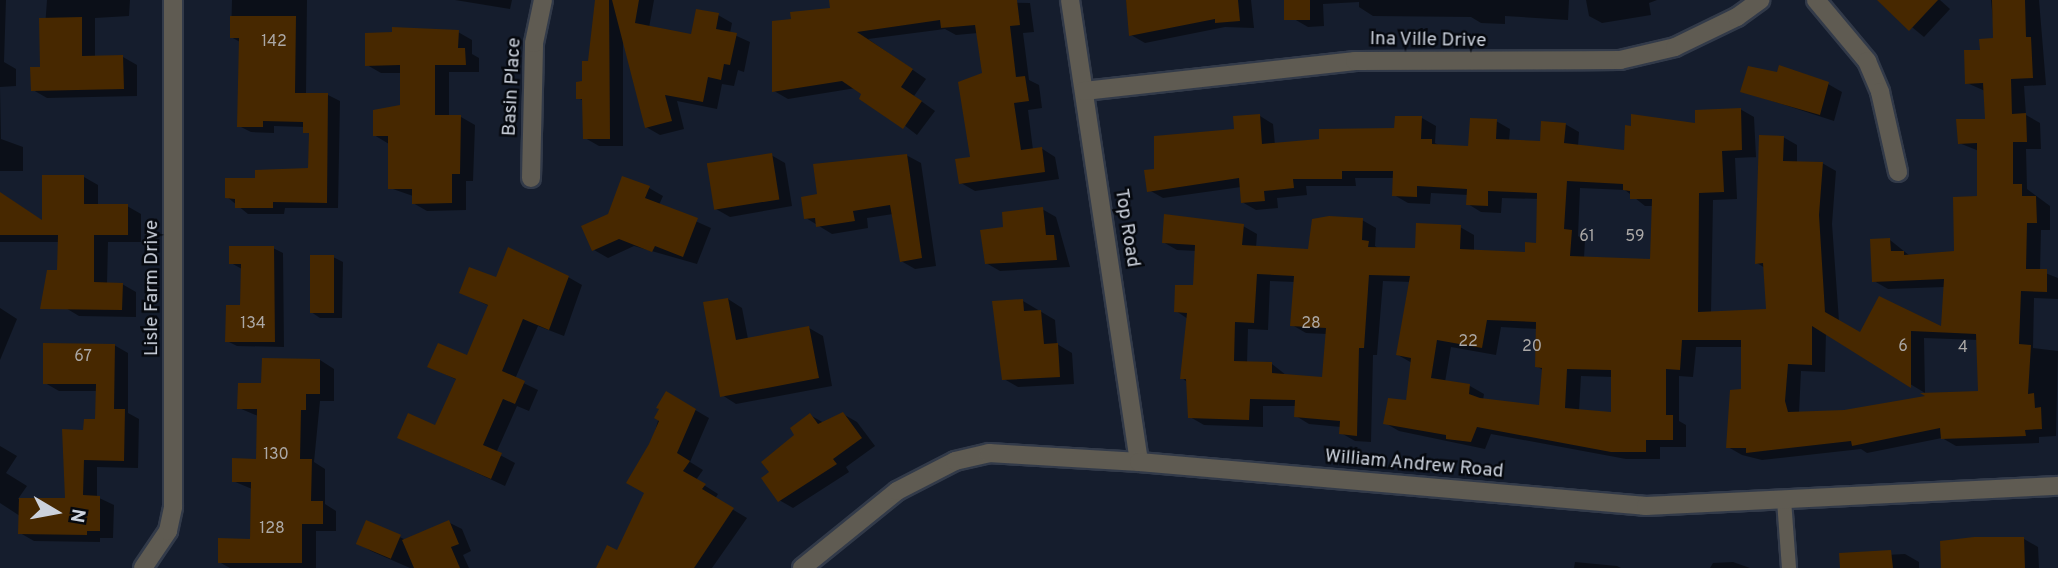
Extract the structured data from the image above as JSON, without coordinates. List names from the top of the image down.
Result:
{
  "streets": {
    "street": [
      "Ina Ville Drive",
      "Basin Place",
      "Top Road",
      "Lisle Farm Drive",
      "William Andrew Road"
    ]
  },
  "crossings": [
    ["Ina Ville Drive", "Top Road"],
    ["Top Road", "William Andrew Road"]
  ],
  "house_numbers": [
    "142",
    "61",
    "59",
    "134",
    "28",
    "22",
    "20",
    "6",
    "4",
    "67",
    "130",
    "128"
  ],
  "north": "right"
}
